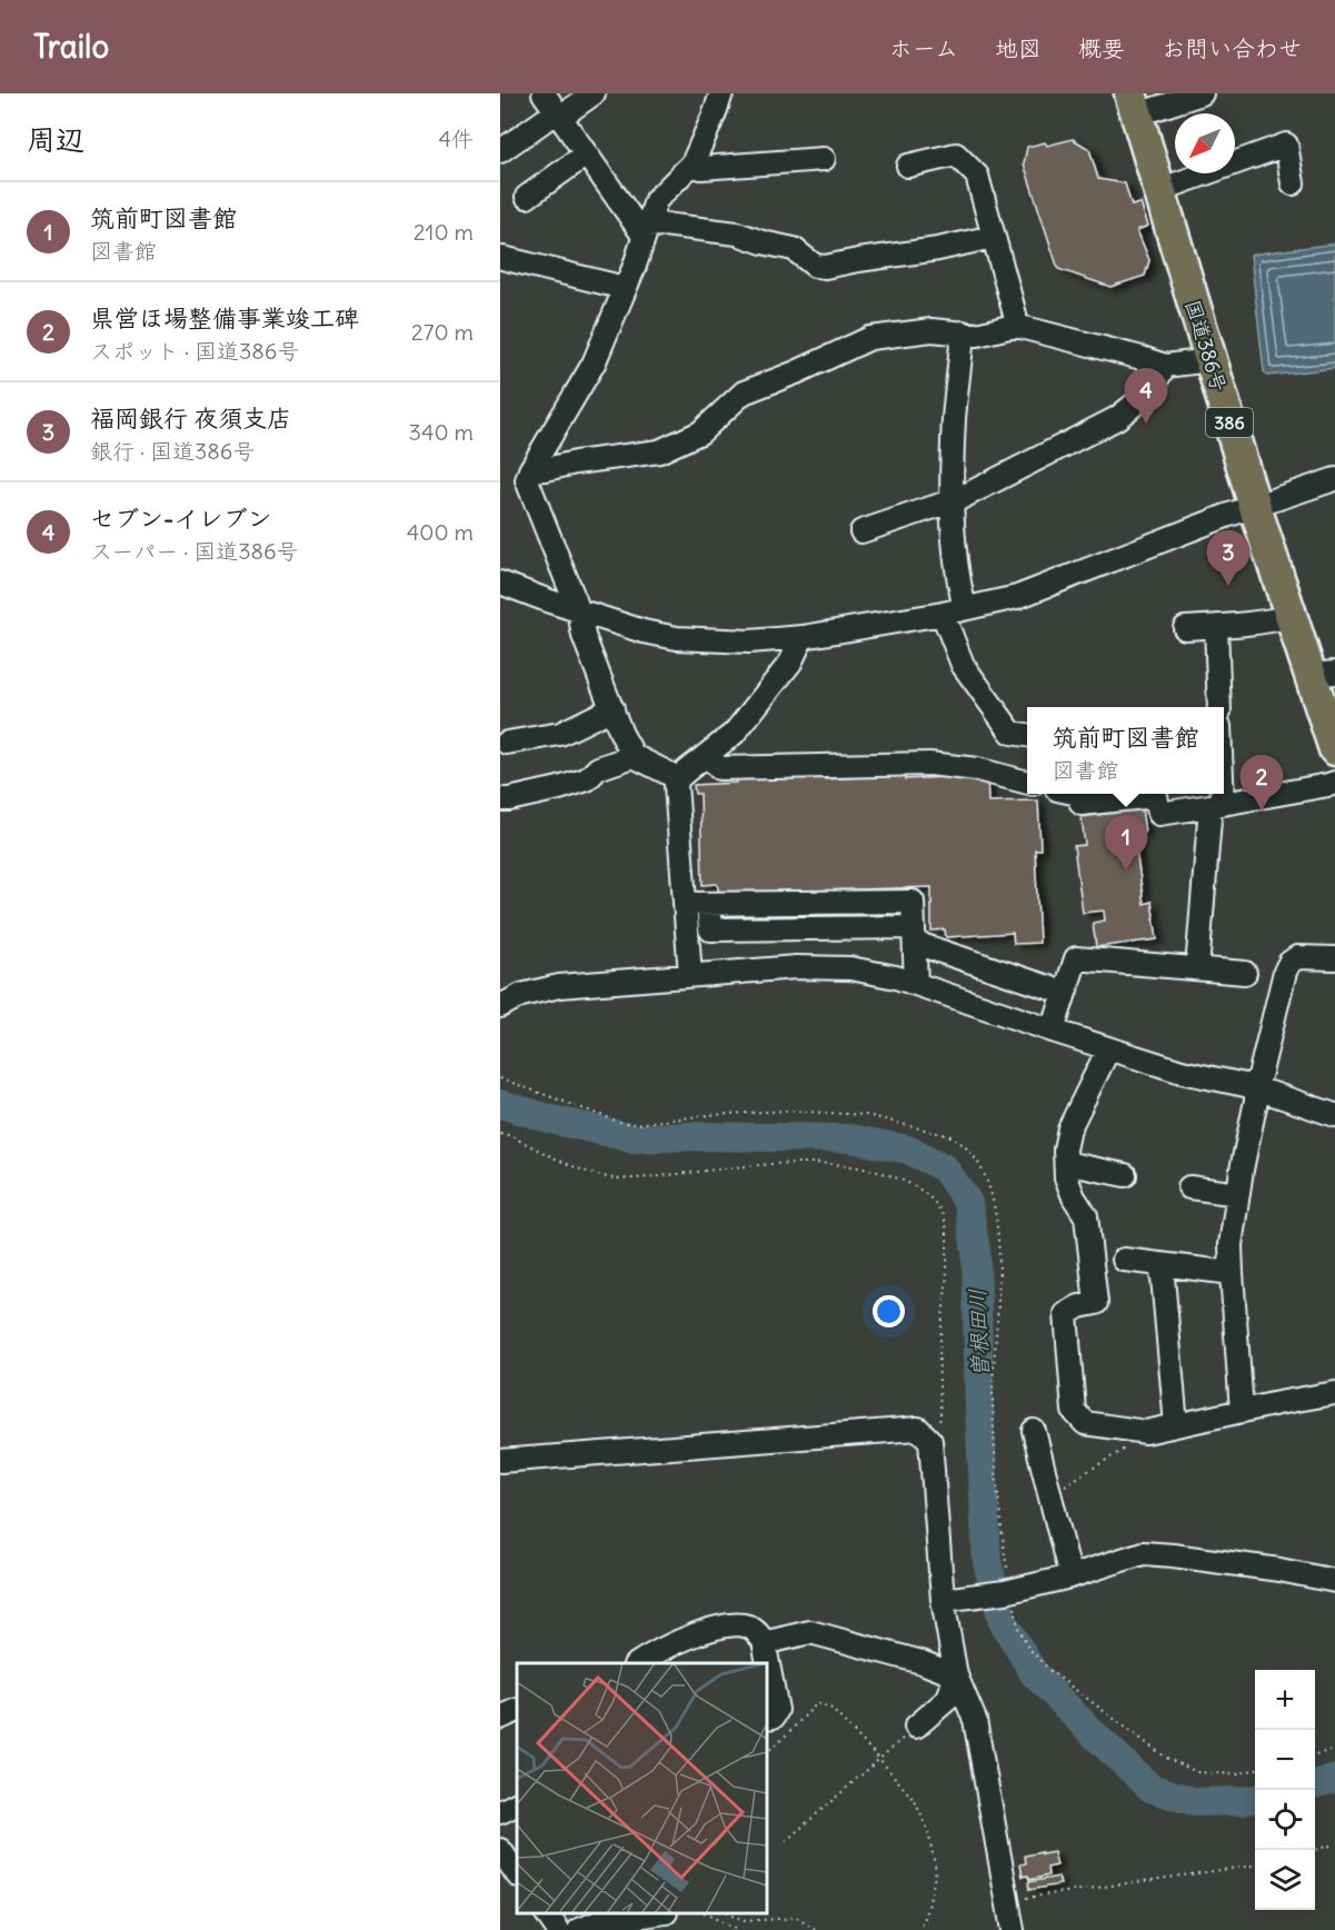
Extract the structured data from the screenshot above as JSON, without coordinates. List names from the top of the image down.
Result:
{
  "streets": {
    "highway": ["国道386号", "386"]
  },
  "water": ["曽根田川"],
  "north": "bottom left",
  "page": {
    "header": "Trailo",
    "nav": [
      "ホーム",
      "地図",
      "概要",
      "お問い合わせ"
    ],
    "heading": ["周辺", "4件"],
    "list": [
      {
        "mark": "1",
        "name": "筑前町図書館",
        "note": "図書館",
        "value": "210 m"
      },
      {
        "mark": "2",
        "name": "県営ほ場整備事業竣工碑",
        "note": "スポット · 国道386号",
        "value": "270 m"
      },
      {
        "mark": "3",
        "name": "福岡銀行 夜須支店",
        "note": "銀行 · 国道386号",
        "value": "340 m"
      },
      {
        "mark": "4",
        "name": "セブン-イレブン",
        "note": "スーパー · 国道386号",
        "value": "400 m"
      }
    ],
    "pins": [
      "4",
      "3",
      "2",
      "1"
    ],
    "popup": ["筑前町図書館", "図書館"],
    "map_buttons": ["+", "−"]
  }
}
